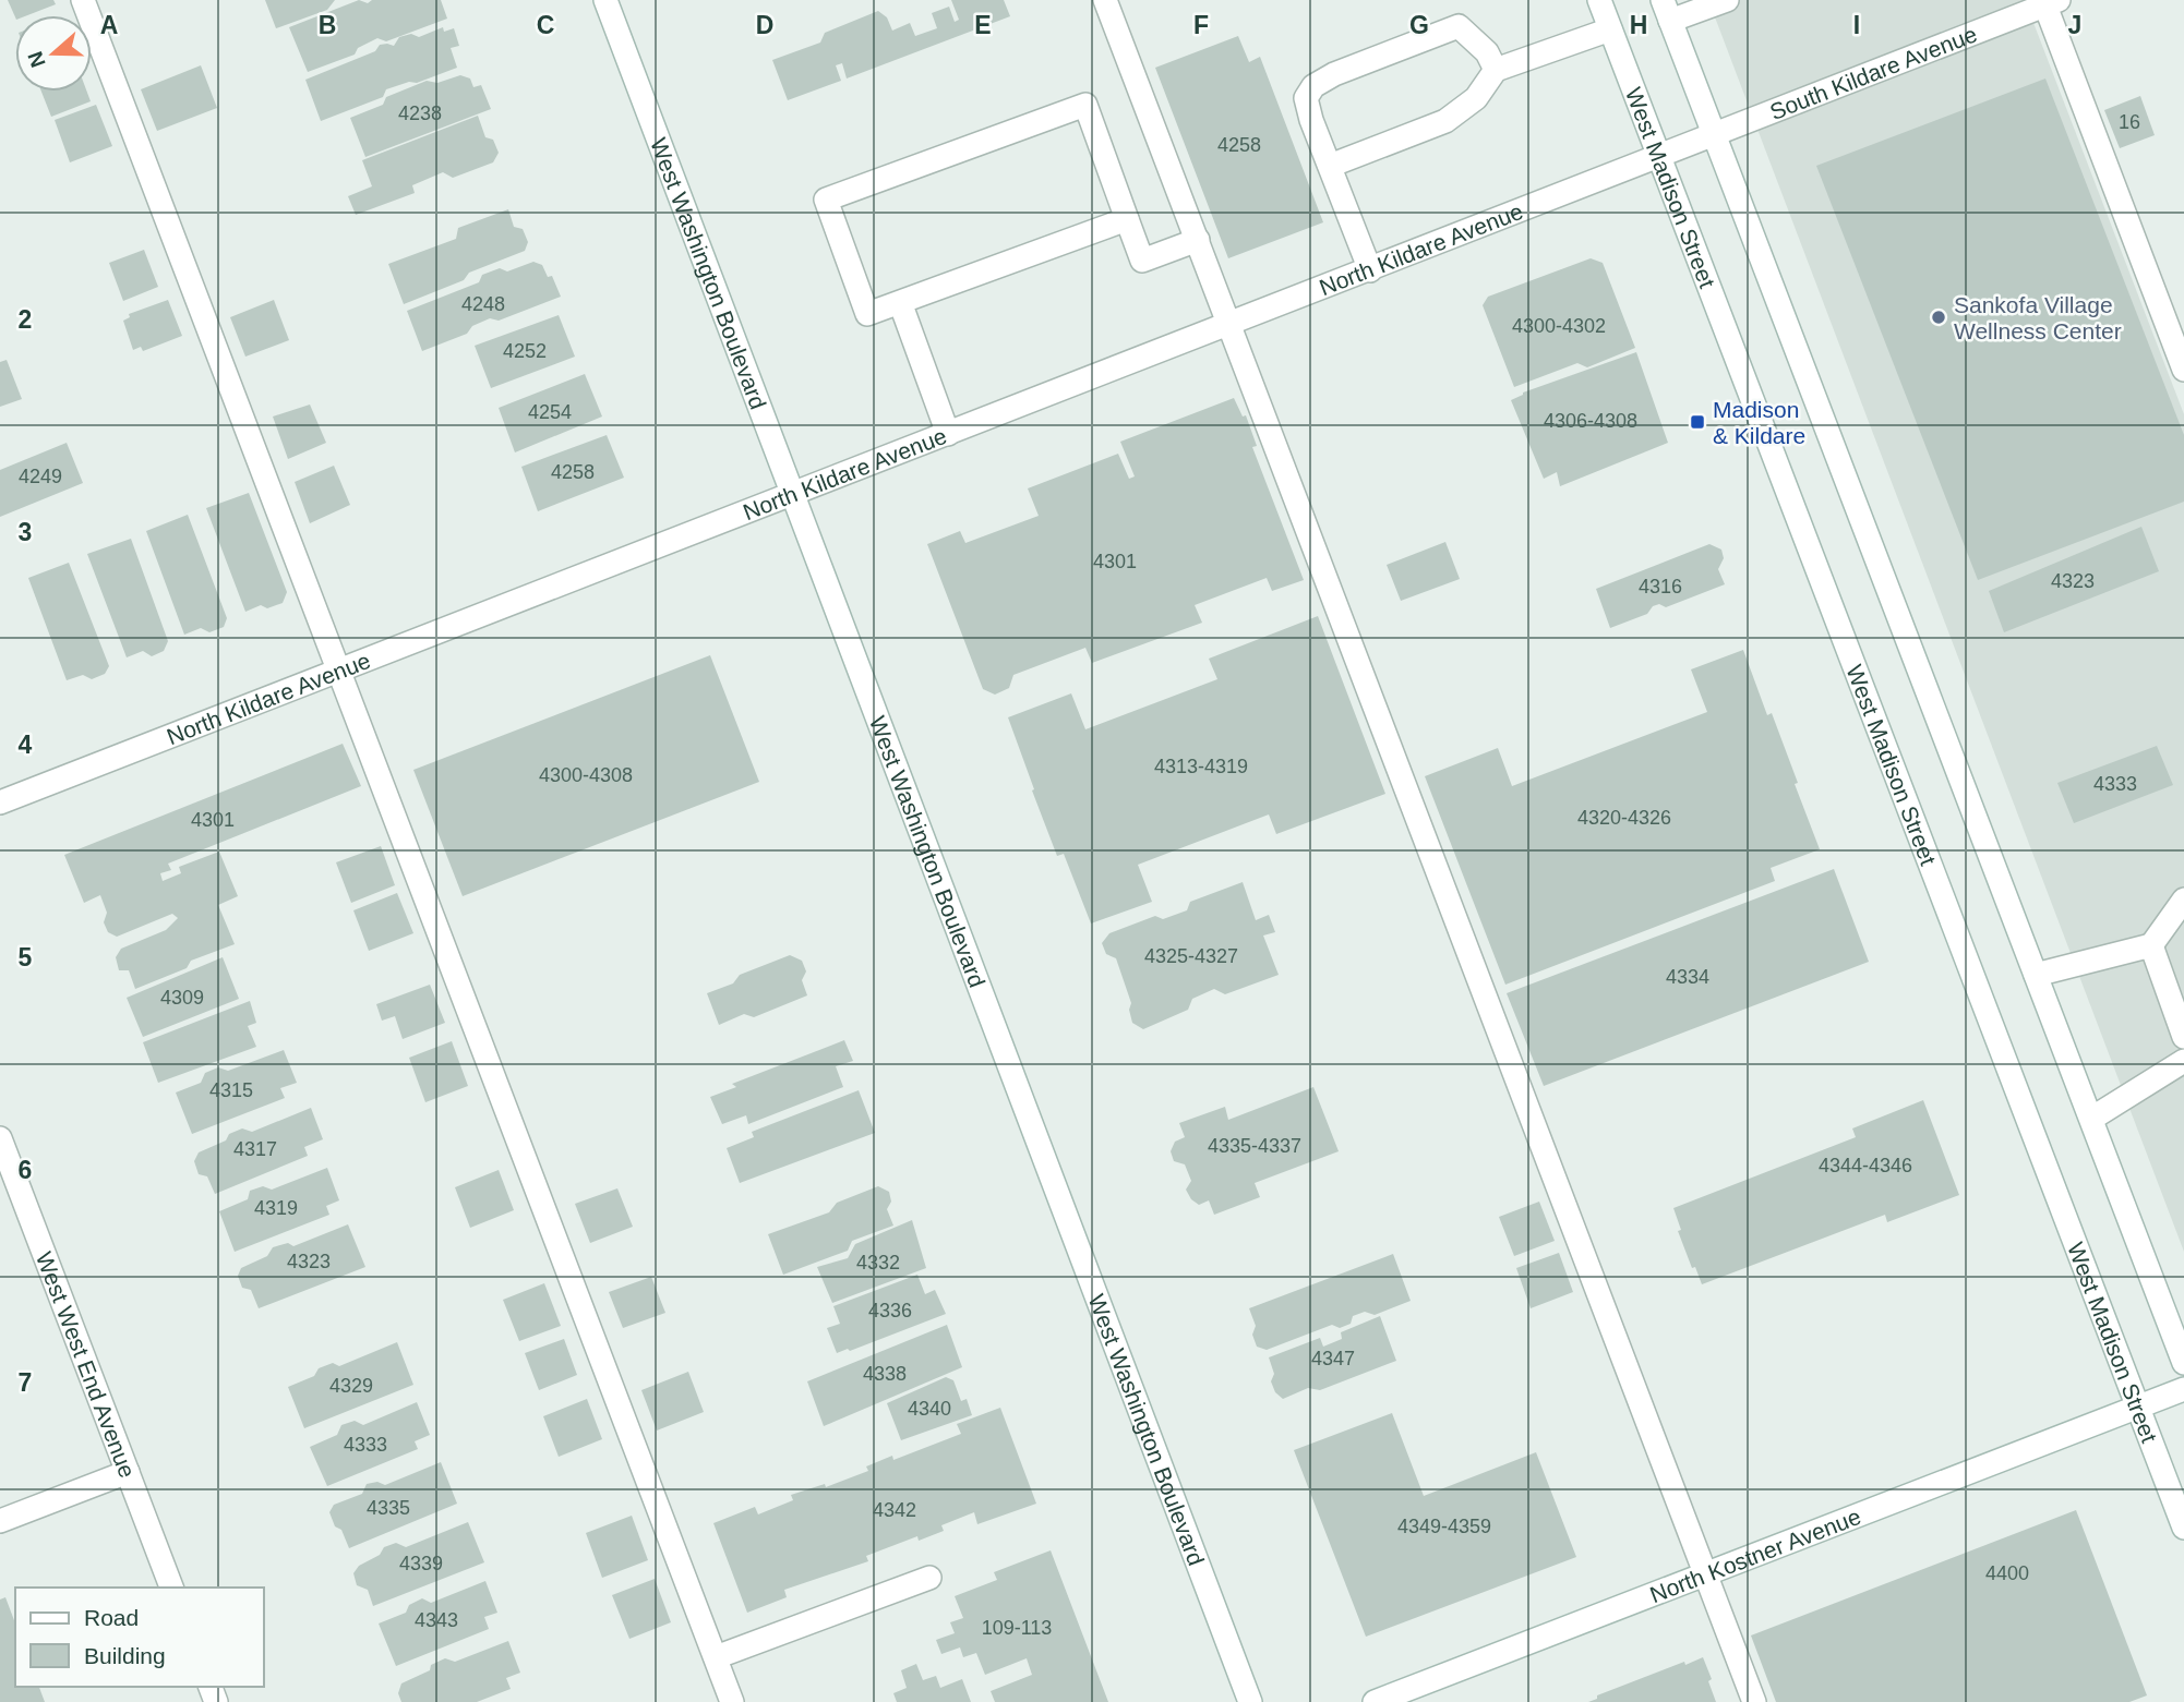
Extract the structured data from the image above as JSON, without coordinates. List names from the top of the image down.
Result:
{
  "streets": {
    "street": [
      "South Kildare Avenue",
      "West Madison Street",
      "North Kildare Avenue",
      "West Washington Boulevard",
      "West West End Avenue",
      "North Kostner Avenue"
    ]
  },
  "crossings": [
    ["South Kildare Avenue", "North Kildare Avenue"],
    ["West Madison Street", "North Kildare Avenue"],
    ["West Madison Street", "North Kostner Avenue"],
    ["North Kildare Avenue", "West Washington Boulevard"]
  ],
  "places": {
    "other": ["Sankofa Village Wellness Center"],
    "transit": ["Madison & Kildare"]
  },
  "house_numbers": [
    "4238",
    "16",
    "4258",
    "4248",
    "4300-4302",
    "4252",
    "4254",
    "4306-4308",
    "4258",
    "4249",
    "4301",
    "4323",
    "4316",
    "4313-4319",
    "4300-4308",
    "4333",
    "4320-4326",
    "4301",
    "4325-4327",
    "4334",
    "4309",
    "4315",
    "4335-4337",
    "4317",
    "4344-4346",
    "4319",
    "4323",
    "4332",
    "4336",
    "4347",
    "4338",
    "4329",
    "4340",
    "4333",
    "4335",
    "4342",
    "4349-4359",
    "4339",
    "4400",
    "4343",
    "109-113"
  ],
  "legend": ["Road", "Building"],
  "north": "left",
  "grid": {
    "columns": [
      "A",
      "B",
      "C",
      "D",
      "E",
      "F",
      "G",
      "H",
      "I",
      "J"
    ],
    "rows": [
      "2",
      "3",
      "4",
      "5",
      "6",
      "7"
    ]
  }
}
